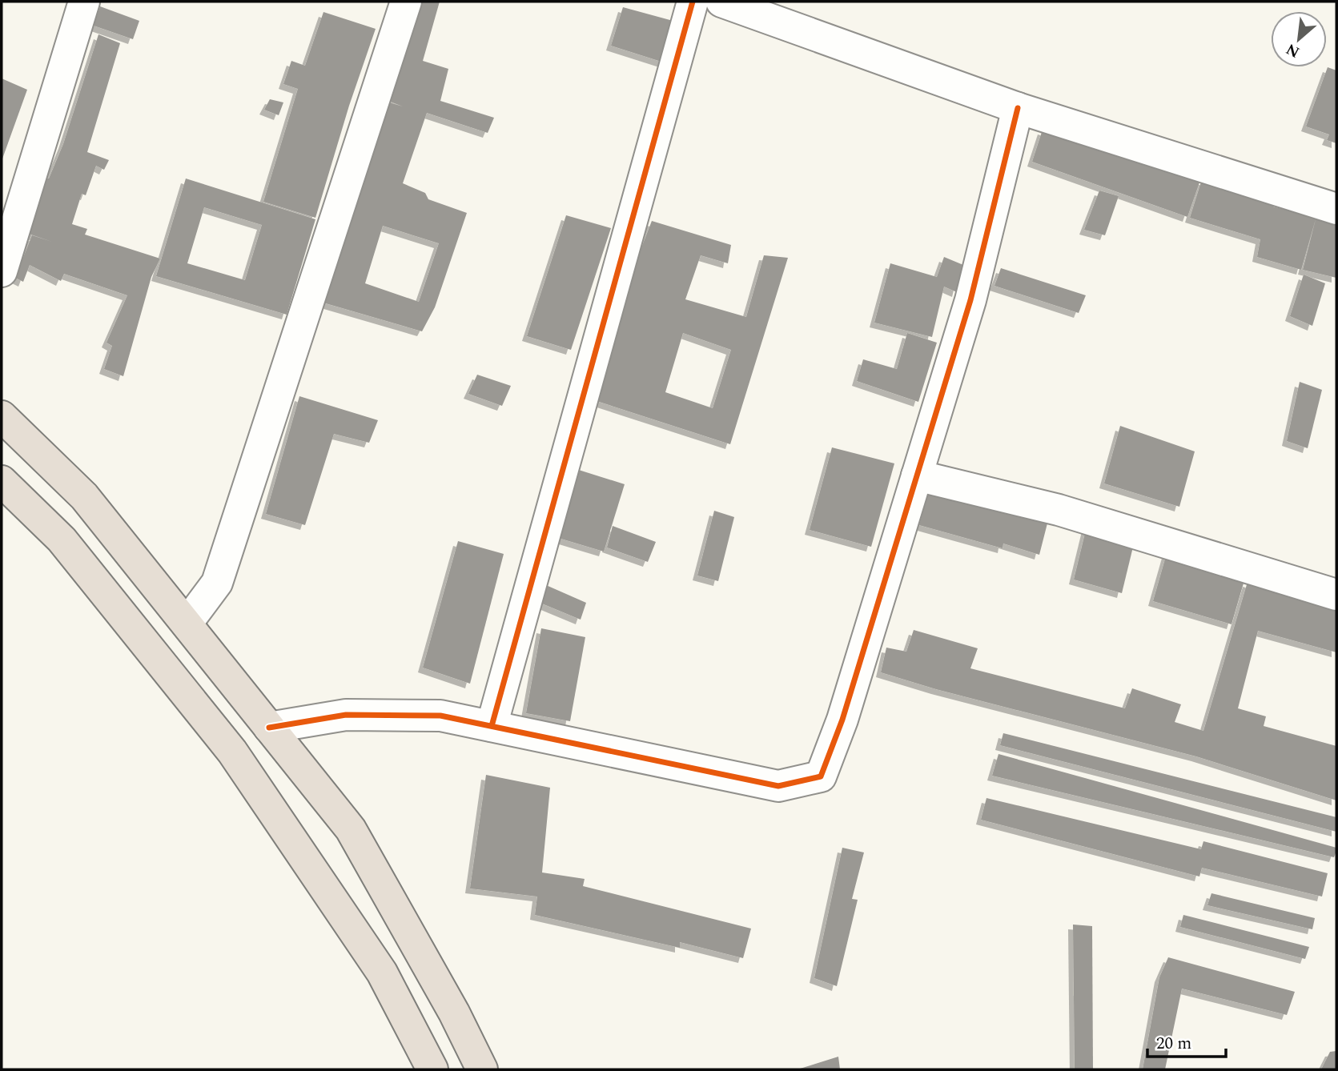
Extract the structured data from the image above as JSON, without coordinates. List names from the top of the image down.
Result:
{
  "scale_bar": "20 m",
  "north": "bottom left"
}
